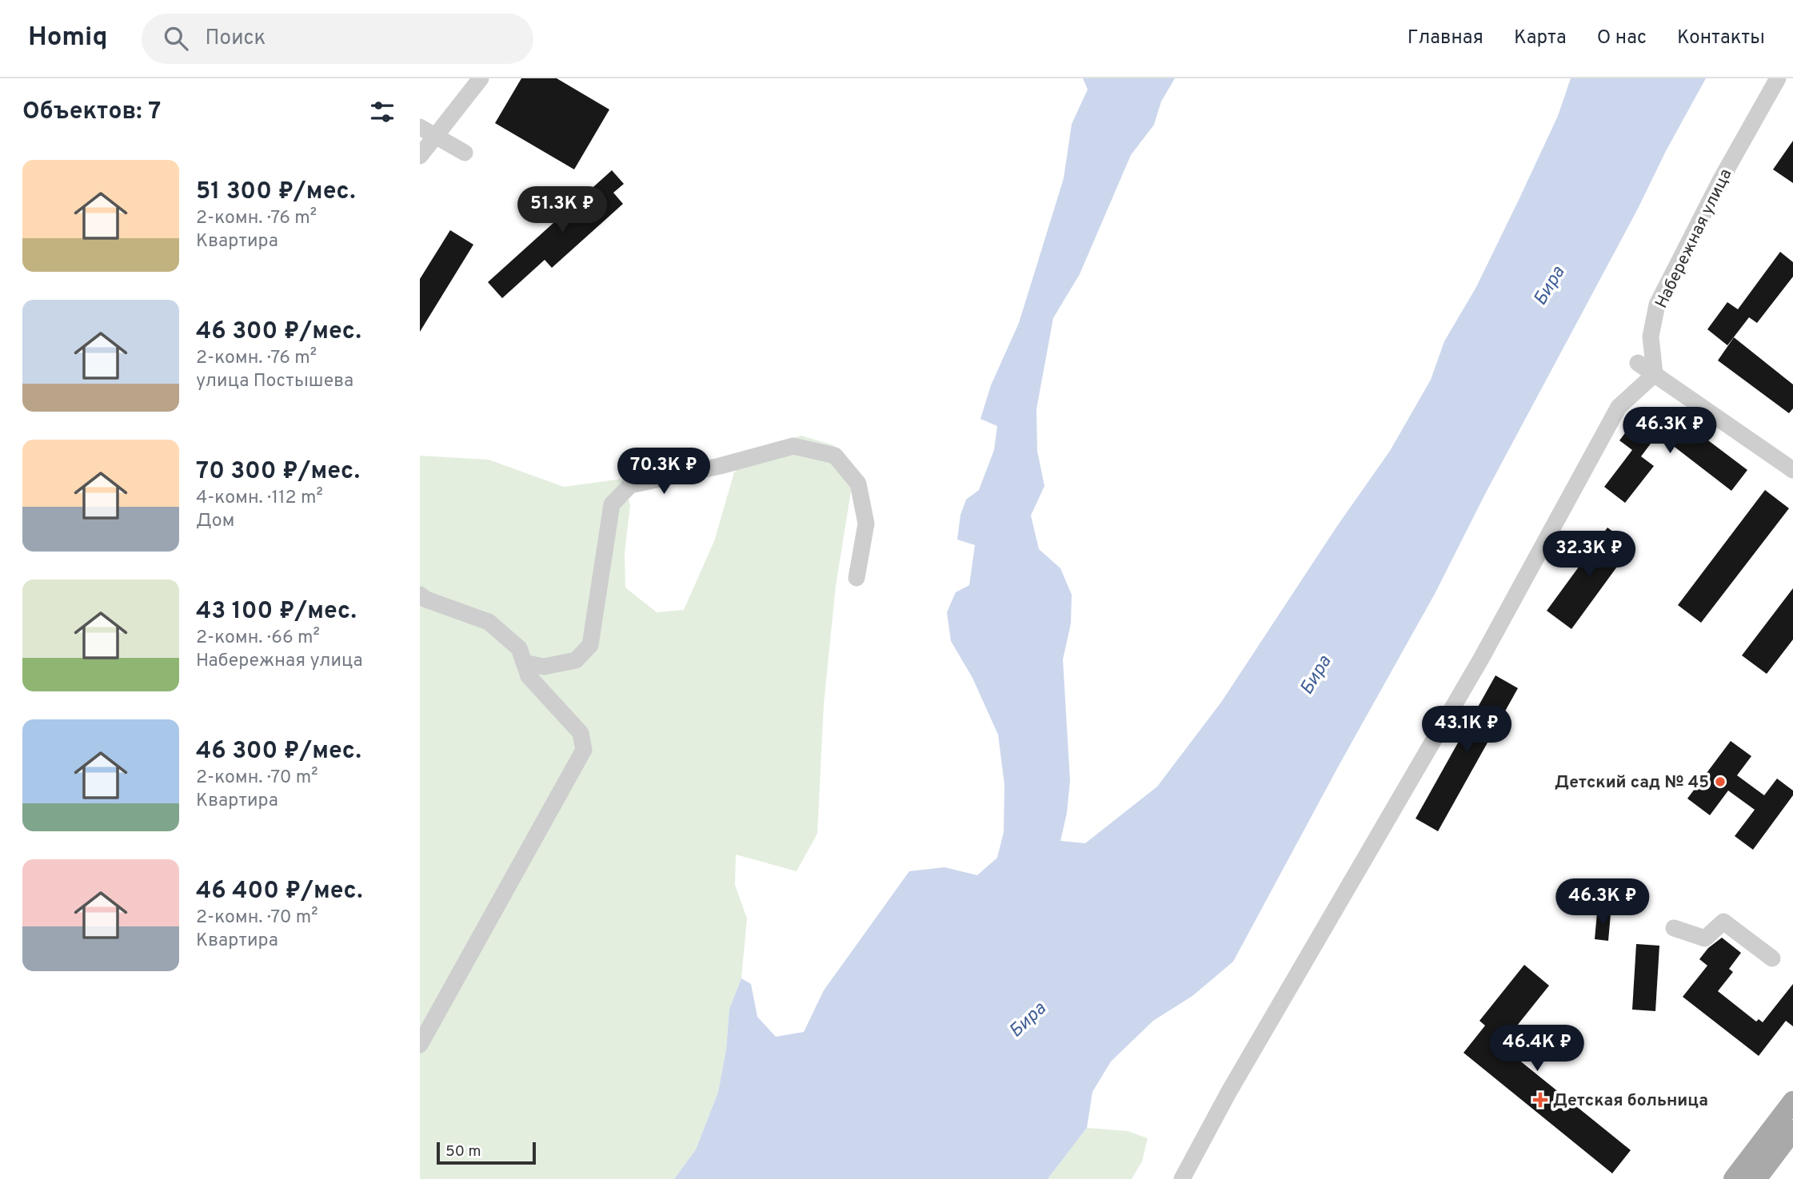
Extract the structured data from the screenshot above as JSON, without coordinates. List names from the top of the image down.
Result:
{
  "streets": {
    "street": ["Набережная улица"]
  },
  "water": ["Бира"],
  "places": {
    "other": ["Детский сад № 45"],
    "health": ["Детская больница"]
  },
  "scale_bar": "50 m",
  "page": {
    "header": "Homiq",
    "search": "Поиск",
    "nav": [
      "Главная",
      "Карта",
      "О нас",
      "Контакты"
    ],
    "heading": "Объектов: 7",
    "list": [
      {
        "name": "51 300 ₽/мес.",
        "note": "2-комн. · 76 m² · Квартира"
      },
      {
        "name": "46 300 ₽/мес.",
        "note": "2-комн. · 76 m² · улица Постышева"
      },
      {
        "name": "70 300 ₽/мес.",
        "note": "4-комн. · 112 m² · Дом"
      },
      {
        "name": "43 100 ₽/мес.",
        "note": "2-комн. · 66 m² · Набережная улица"
      },
      {
        "name": "46 300 ₽/мес.",
        "note": "2-комн. · 70 m² · Квартира"
      },
      {
        "name": "46 400 ₽/мес.",
        "note": "2-комн. · 70 m² · Квартира"
      }
    ],
    "price": [
      "51.3K ₽",
      "46.3K ₽",
      "70.3K ₽",
      "32.3K ₽",
      "43.1K ₽",
      "46.3K ₽",
      "46.4K ₽"
    ],
    "scale": "50 m"
  }
}
